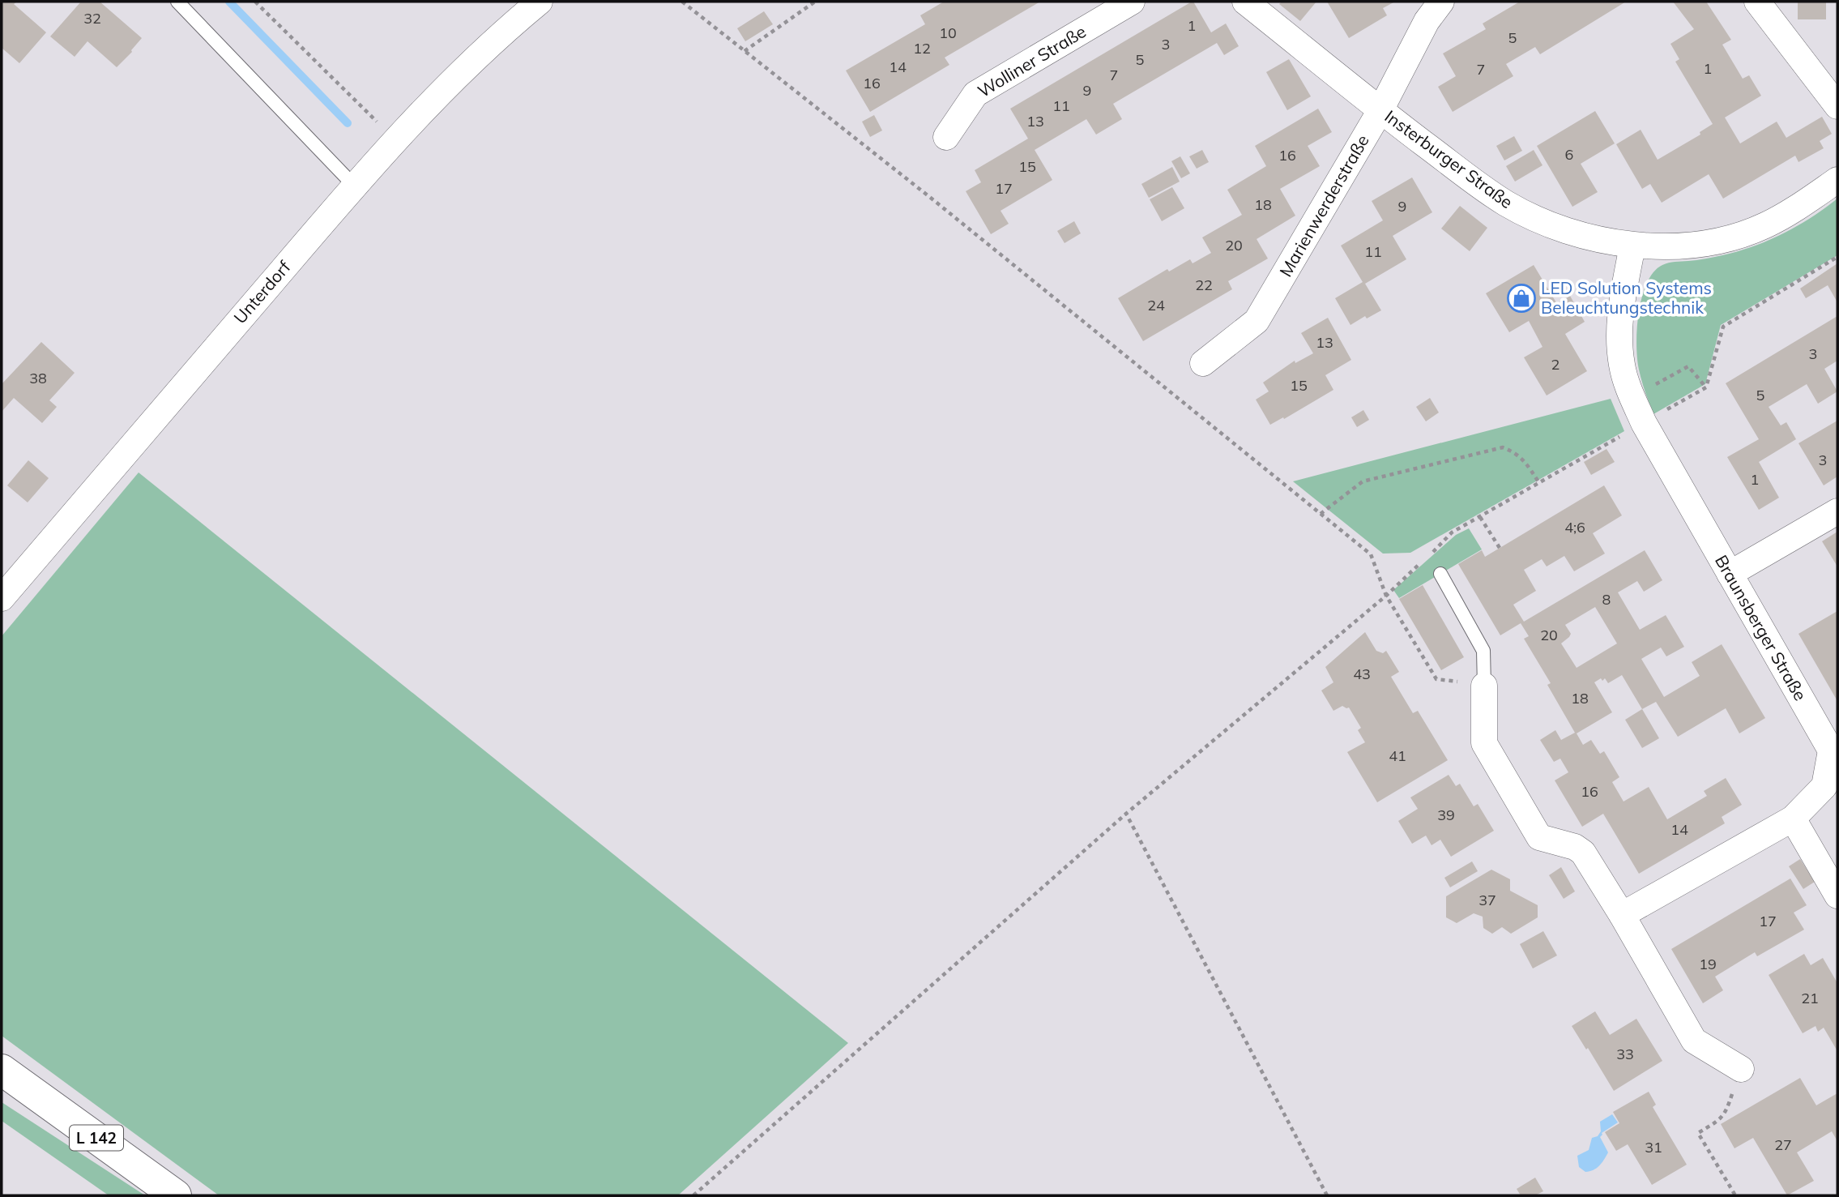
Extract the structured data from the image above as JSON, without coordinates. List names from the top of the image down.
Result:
{
  "streets": {
    "main road": ["L 142"],
    "street": [
      "Wolliner Straße",
      "Insterburger Straße",
      "Marienwerderstraße",
      "Unterdorf",
      "Braunsberger Straße"
    ]
  },
  "crossings": [
    ["Insterburger Straße", "Marienwerderstraße"],
    ["Insterburger Straße", "Braunsberger Straße"]
  ],
  "places": {
    "shop": ["LED Solution Systems Beleuchtungstechnik"]
  },
  "house_numbers": [
    "32",
    "1",
    "10",
    "5",
    "3",
    "12",
    "5",
    "14",
    "1",
    "7",
    "7",
    "16",
    "9",
    "11",
    "13",
    "6",
    "16",
    "15",
    "17",
    "18",
    "9",
    "20",
    "11",
    "22",
    "24",
    "13",
    "3",
    "2",
    "38",
    "15",
    "5",
    "3",
    "1",
    "4;6",
    "8",
    "20",
    "43",
    "18",
    "41",
    "16",
    "39",
    "14",
    "37",
    "17",
    "19",
    "21",
    "33",
    "27",
    "31"
  ]
}
